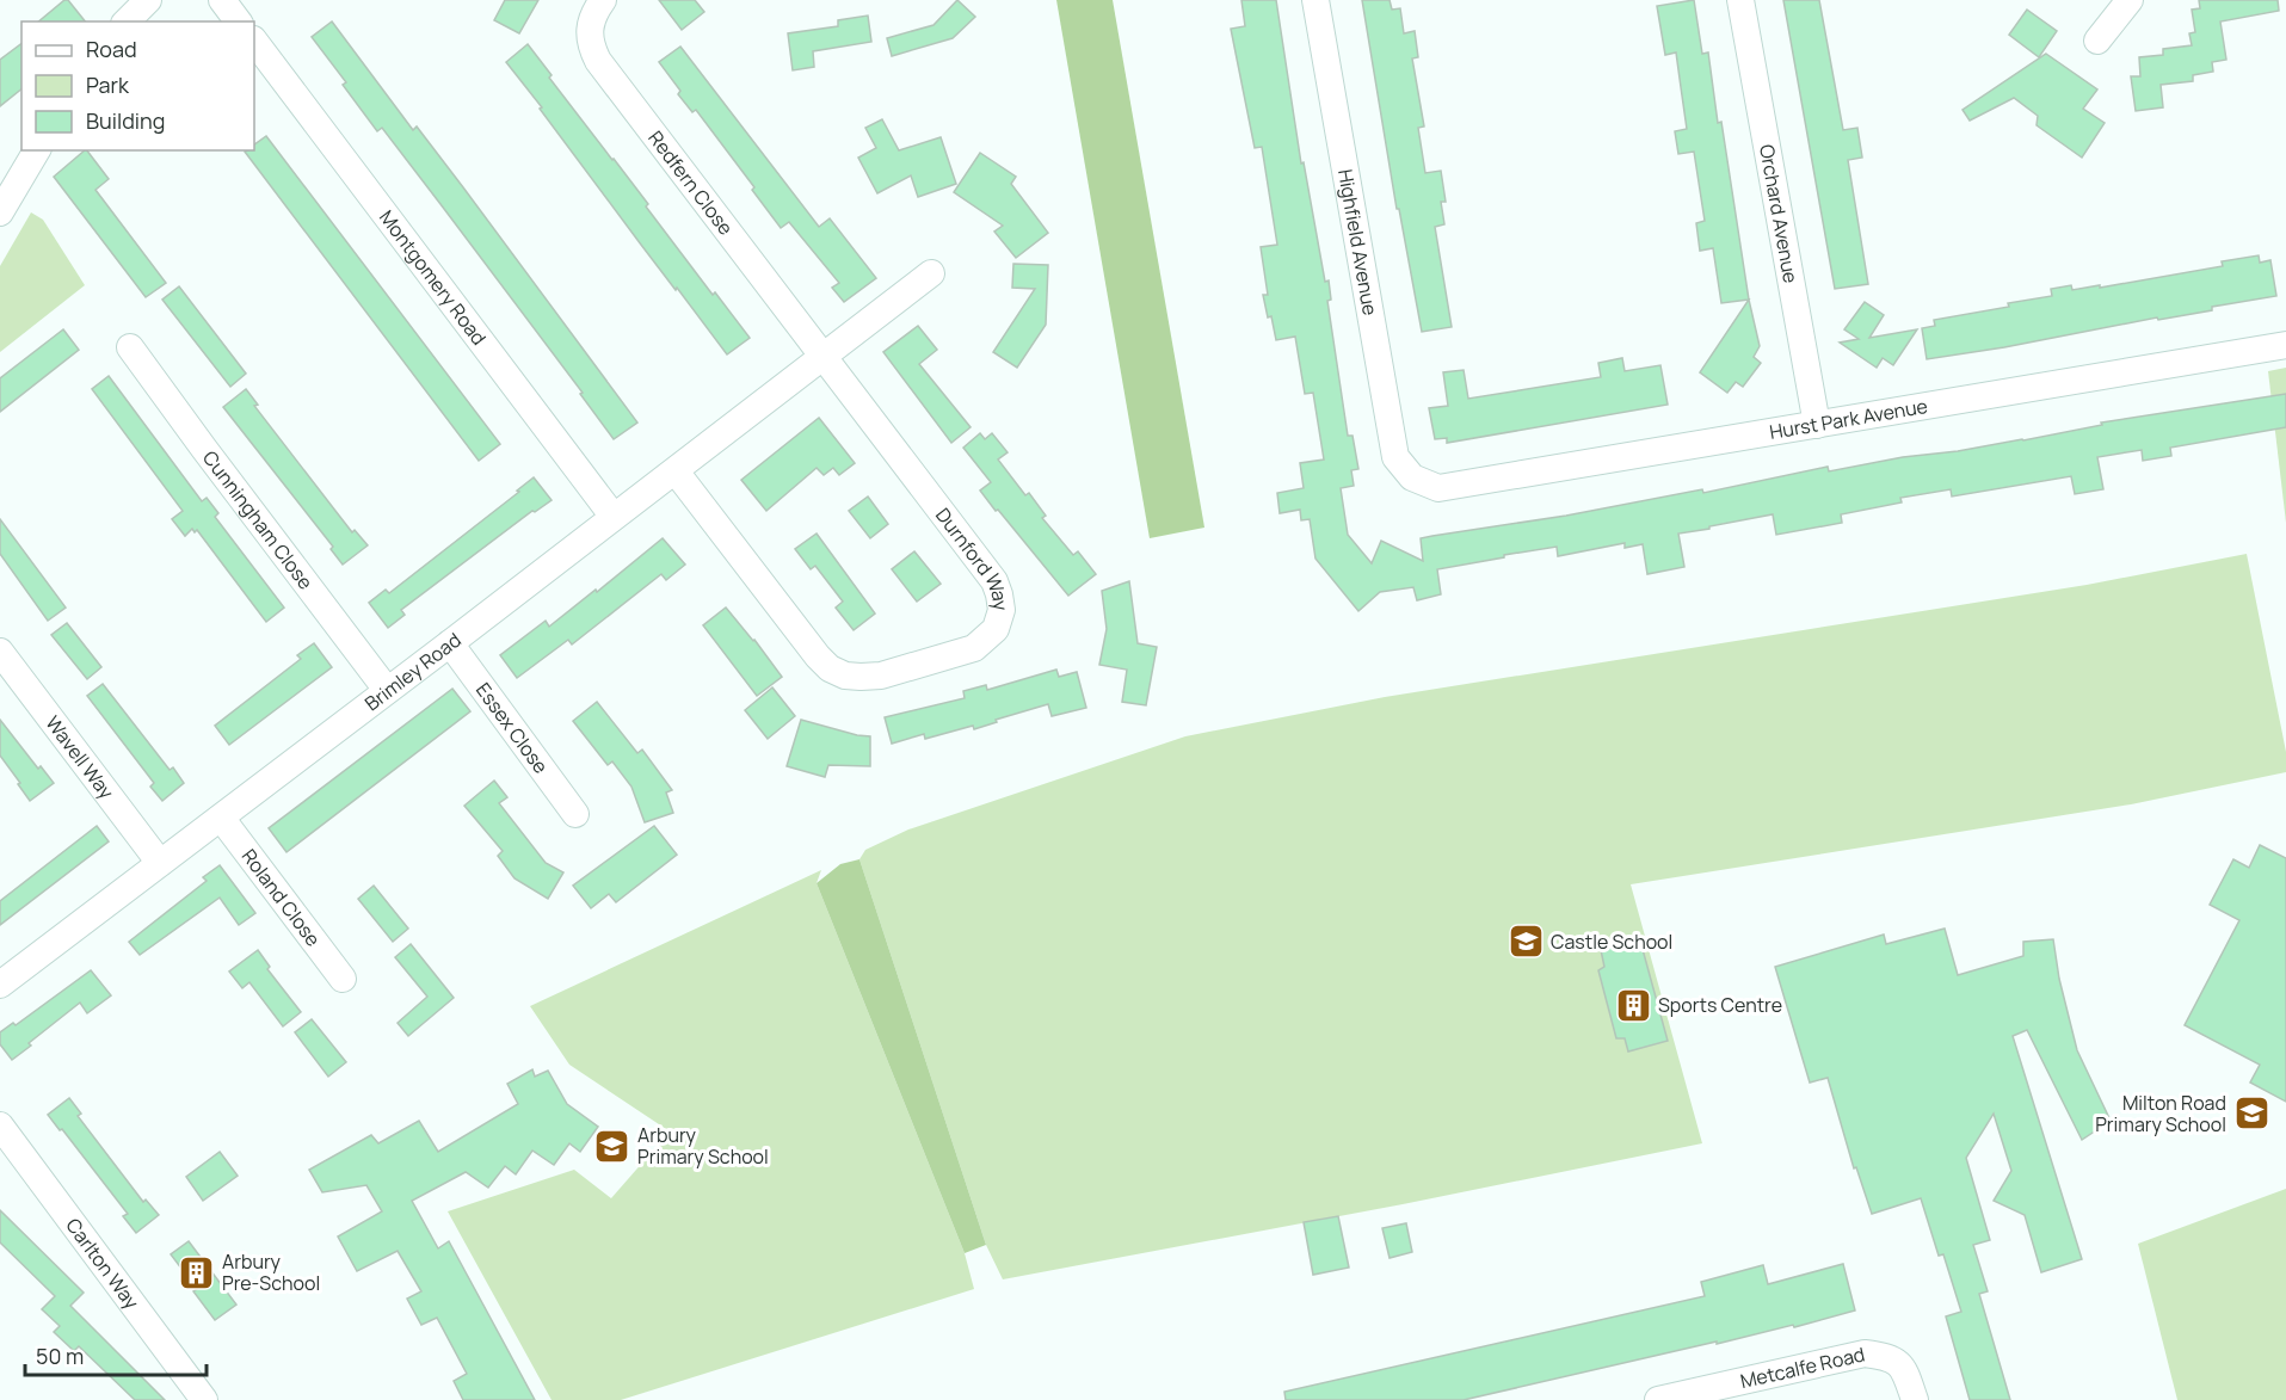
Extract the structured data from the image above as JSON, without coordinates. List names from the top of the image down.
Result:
{
  "streets": {
    "street": [
      "Redfern Close",
      "Orchard Avenue",
      "Highfield Avenue",
      "Montgomery Road",
      "Hurst Park Avenue",
      "Cunningham Close",
      "Durnford Way",
      "Brimley Road",
      "Essex Close",
      "Wavell Way",
      "Roland Close",
      "Carlton Way",
      "Metcalfe Road"
    ]
  },
  "crossings": [
    ["Redfern Close", "Durnford Way"],
    ["Redfern Close", "Brimley Road"],
    ["Orchard Avenue", "Hurst Park Avenue"],
    ["Highfield Avenue", "Hurst Park Avenue"],
    ["Montgomery Road", "Brimley Road"],
    ["Cunningham Close", "Brimley Road"],
    ["Durnford Way", "Brimley Road"],
    ["Brimley Road", "Essex Close"],
    ["Brimley Road", "Wavell Way"],
    ["Brimley Road", "Roland Close"]
  ],
  "places": {
    "school or university": ["Castle School", "Milton Road Primary School", "Arbury Primary School"],
    "building": ["Sports Centre", "Arbury Pre-School"]
  },
  "legend": ["Road", "Park", "Building"],
  "scale_bar": "50 m"
}
